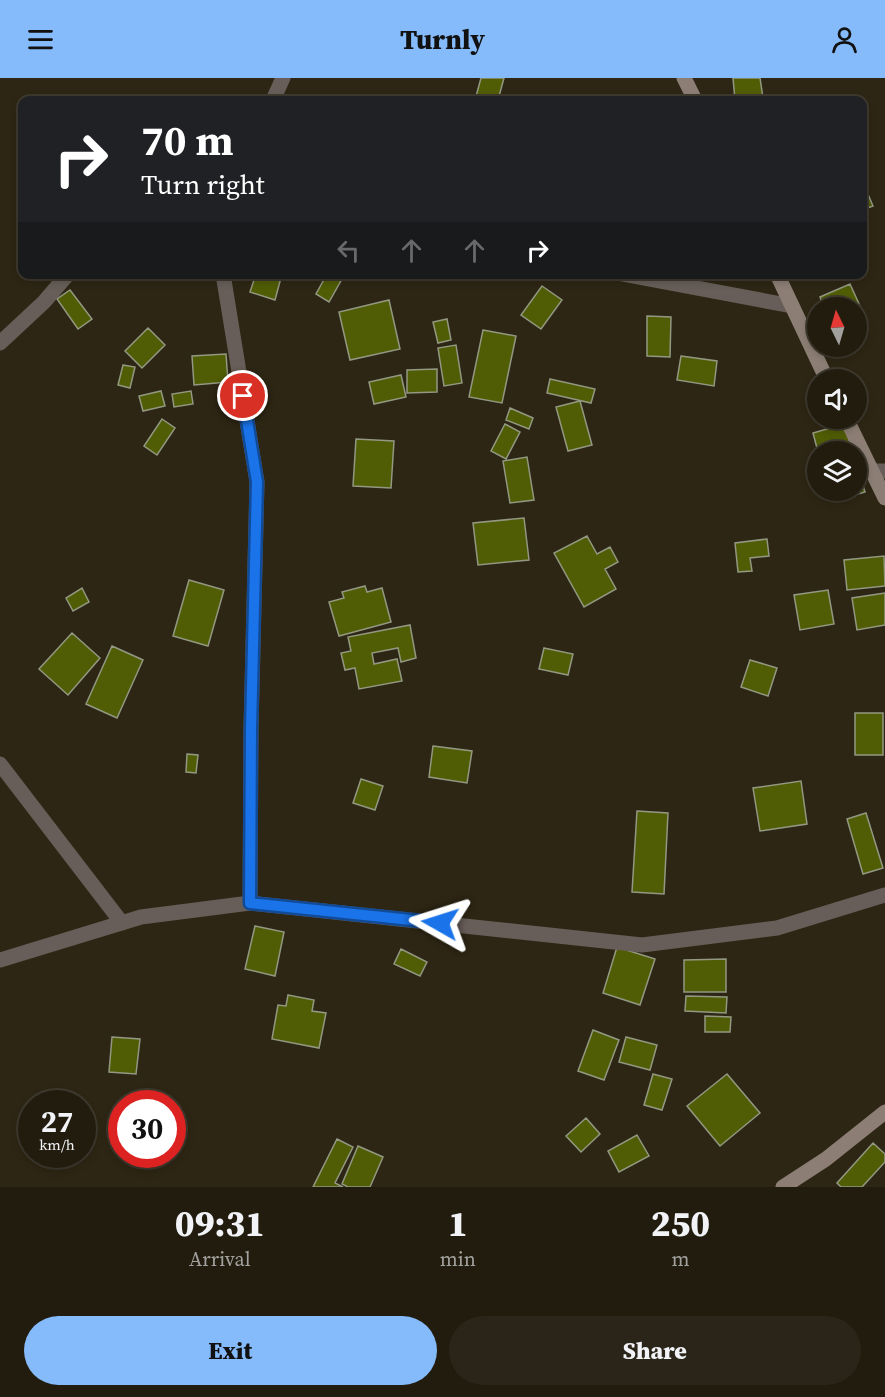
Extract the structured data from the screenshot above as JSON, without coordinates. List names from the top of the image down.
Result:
{
  "north": "top",
  "page": {
    "header": "Turnly",
    "turn": ["70 m", "Turn right"],
    "speed": "27 km/h",
    "limit": "30",
    "eta": [
      "09:31",
      "Arrival",
      "1",
      "min",
      "250",
      "m"
    ],
    "buttons": ["Exit", "Share"]
  }
}
